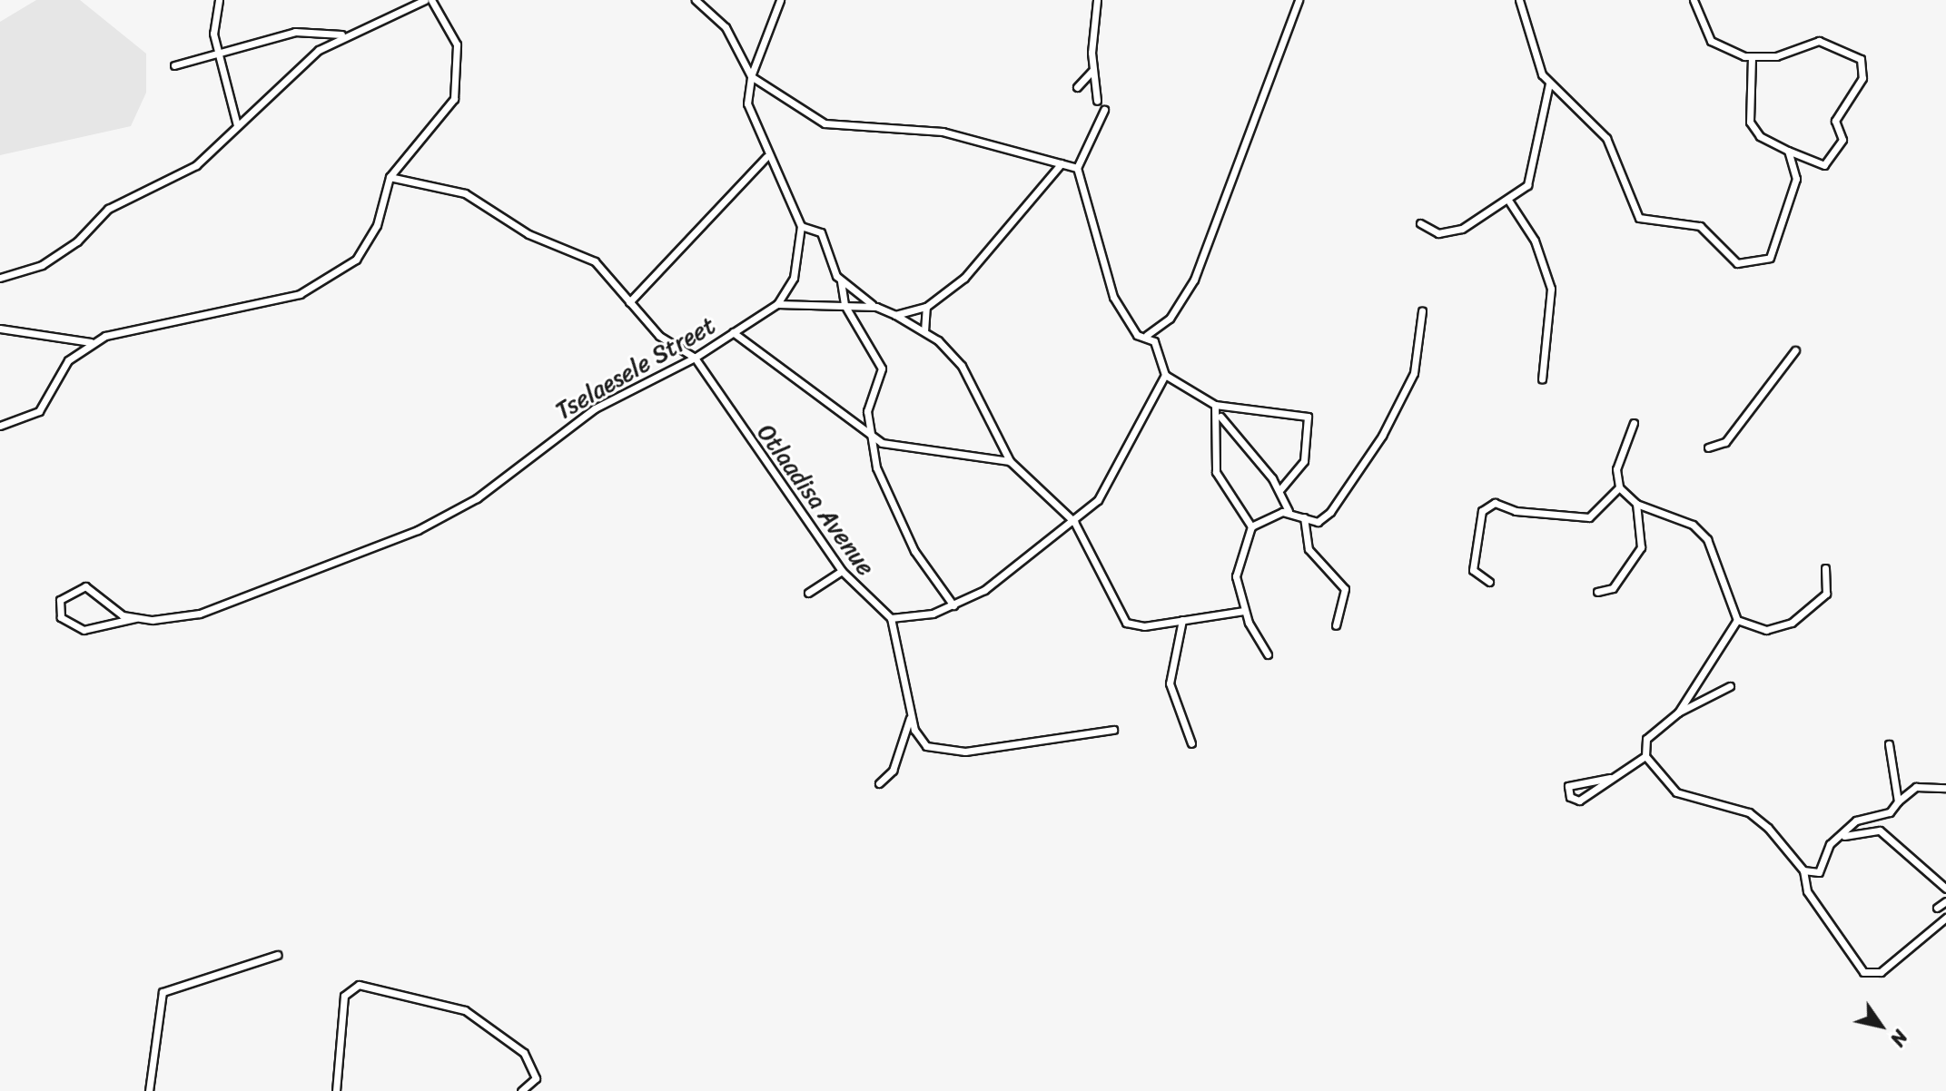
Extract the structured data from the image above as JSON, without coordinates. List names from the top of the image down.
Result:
{
  "streets": {
    "street": ["Tselaesele Street", "Otlaadisa Avenue"]
  },
  "crossings": [
    ["Tselaesele Street", "Otlaadisa Avenue"]
  ],
  "north": "bottom right"
}
